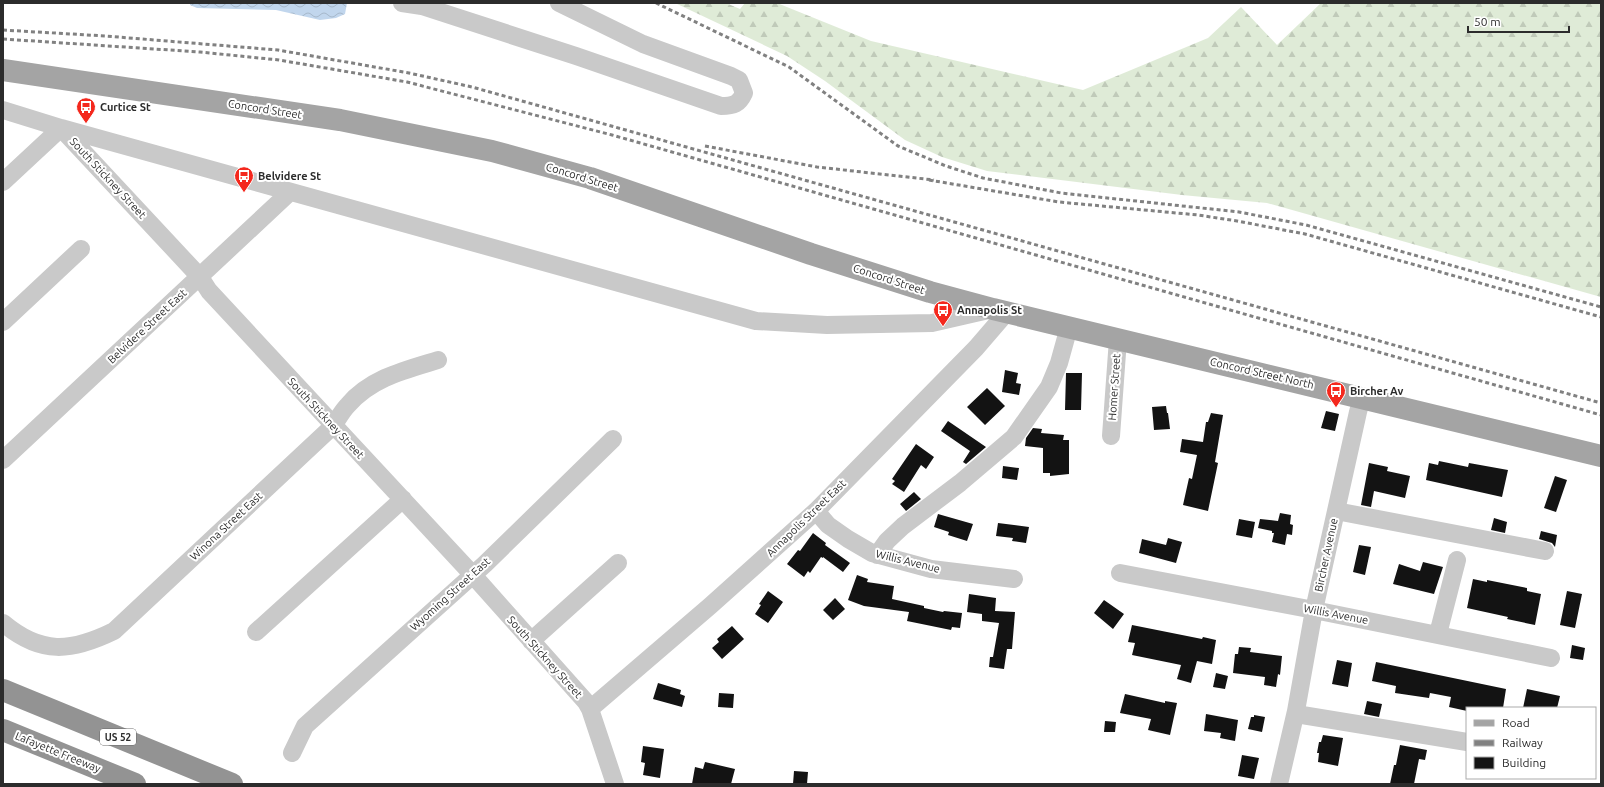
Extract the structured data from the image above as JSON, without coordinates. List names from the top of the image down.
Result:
{
  "streets": {
    "highway": ["US 52", "Lafayette Freeway"],
    "main road": ["Concord Street", "Concord Street North"],
    "street": [
      "South Stickney Street",
      "Belvidere Street East",
      "Homer Street",
      "Annapolis Street East",
      "Winona Street East",
      "Bircher Avenue",
      "Willis Avenue",
      "Wyoming Street East"
    ]
  },
  "crossings": [
    ["Concord Street", "Concord Street North"],
    ["Concord Street", "Annapolis Street East"],
    ["South Stickney Street", "Belvidere Street East"],
    ["South Stickney Street", "Annapolis Street East"],
    ["South Stickney Street", "Winona Street East"],
    ["South Stickney Street", "Wyoming Street East"],
    ["Concord Street North", "Homer Street"],
    ["Concord Street North", "Annapolis Street East"],
    ["Concord Street North", "Bircher Avenue"],
    ["Annapolis Street East", "Willis Avenue"],
    ["Bircher Avenue", "Willis Avenue"]
  ],
  "places": {
    "bus stop": [
      "Curtice St",
      "Belvidere St",
      "Annapolis St",
      "Bircher Av"
    ]
  },
  "legend": ["Road", "Railway", "Building"],
  "scale_bar": "50 m"
}
